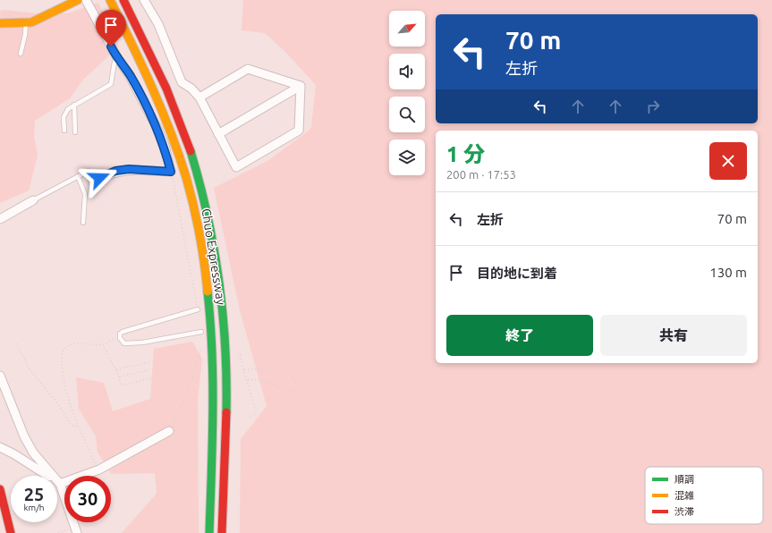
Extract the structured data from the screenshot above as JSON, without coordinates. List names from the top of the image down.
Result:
{
  "streets": {
    "main road": ["Chuo Expressway"]
  },
  "legend": ["順調", "混雑", "渋滞"],
  "north": "top right",
  "page": {
    "turn": ["70 m", "左折"],
    "heading": ["1 分", "200 m · 17:53"],
    "list": [
      {
        "name": "左折",
        "value": "70 m"
      },
      {
        "name": "目的地に到着",
        "value": "130 m"
      }
    ],
    "buttons": ["終了", "共有"],
    "speed": "25 km/h",
    "limit": "30"
  }
}
